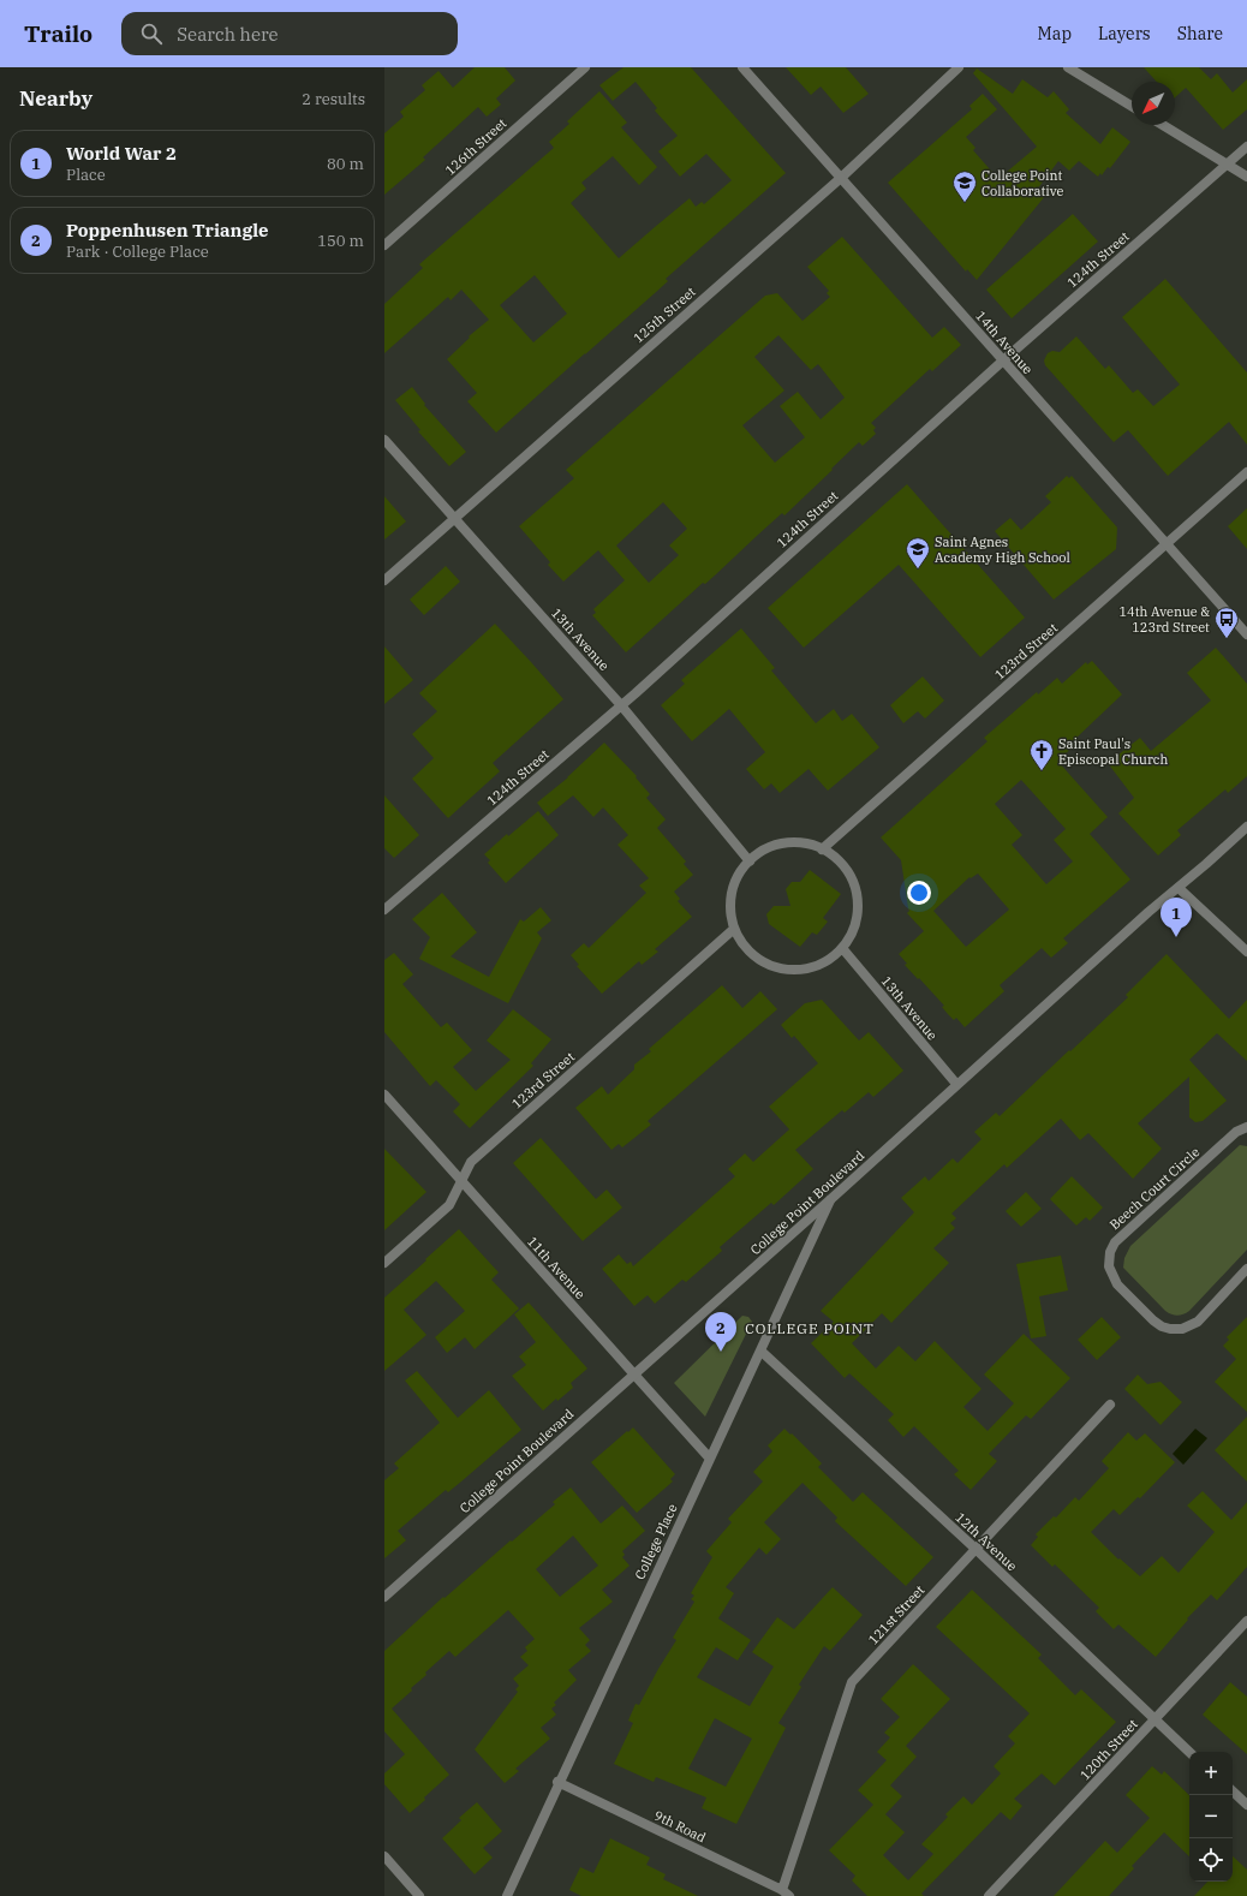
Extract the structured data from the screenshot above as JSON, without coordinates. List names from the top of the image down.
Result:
{
  "streets": {
    "street": [
      "126th Street",
      "124th Street",
      "125th Street",
      "14th Avenue",
      "13th Avenue",
      "123rd Street",
      "Beech Court Circle",
      "College Point Boulevard",
      "11th Avenue",
      "College Place",
      "12th Avenue",
      "121st Street",
      "120th Street",
      "9th Road"
    ]
  },
  "crossings": [
    ["124th Street", "14th Avenue"],
    ["124th Street", "13th Avenue"],
    ["125th Street", "14th Avenue"],
    ["125th Street", "13th Avenue"],
    ["14th Avenue", "123rd Street"],
    ["13th Avenue", "123rd Street"],
    ["13th Avenue", "College Point Boulevard"],
    ["123rd Street", "11th Avenue"],
    ["College Point Boulevard", "11th Avenue"],
    ["College Point Boulevard", "College Place"],
    ["11th Avenue", "College Place"],
    ["College Place", "12th Avenue"],
    ["College Place", "9th Road"],
    ["12th Avenue", "121st Street"],
    ["12th Avenue", "120th Street"],
    ["121st Street", "9th Road"]
  ],
  "districts": ["COLLEGE POINT"],
  "places": {
    "school or university": ["College Point Collaborative", "Saint Agnes Academy High School"],
    "bus stop": ["14th Avenue & 123rd Street"],
    "church": ["Saint Paul's Episcopal Church"]
  },
  "north": "bottom left",
  "page": {
    "header": "Trailo",
    "search": "Search here",
    "nav": ["Map", "Layers", "Share"],
    "heading": ["Nearby", "2 results"],
    "list": [
      {
        "mark": "1",
        "name": "World War 2",
        "note": "Place",
        "value": "80 m"
      },
      {
        "mark": "2",
        "name": "Poppenhusen Triangle",
        "note": "Park · College Place",
        "value": "150 m"
      }
    ],
    "pins": ["1", "2"],
    "map_buttons": ["+", "−"]
  }
}
